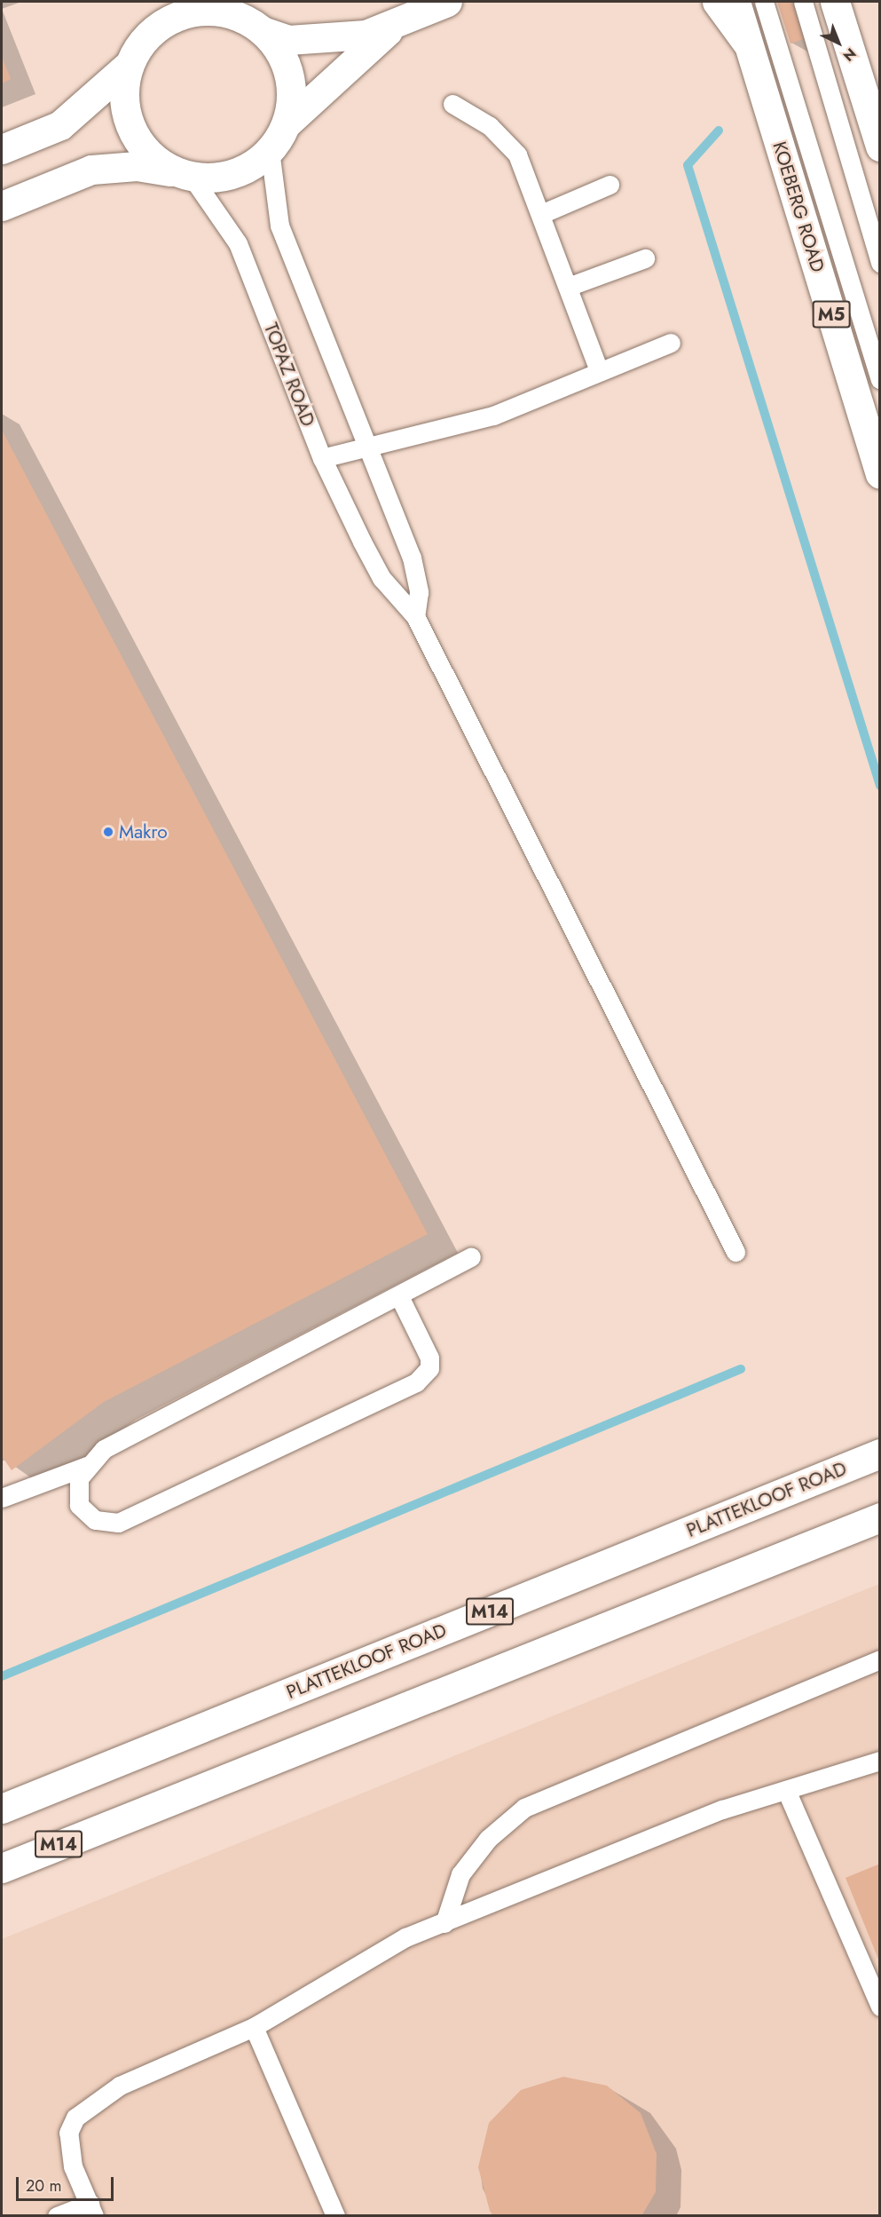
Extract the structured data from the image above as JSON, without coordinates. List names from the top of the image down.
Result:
{
  "streets": {
    "main road": [
      "KOEBERG ROAD",
      "M5",
      "PLATTEKLOOF ROAD",
      "M14"
    ],
    "lane": ["TOPAZ ROAD"]
  },
  "places": ["Makro"],
  "scale_bar": "20 m",
  "north": "bottom right"
}
